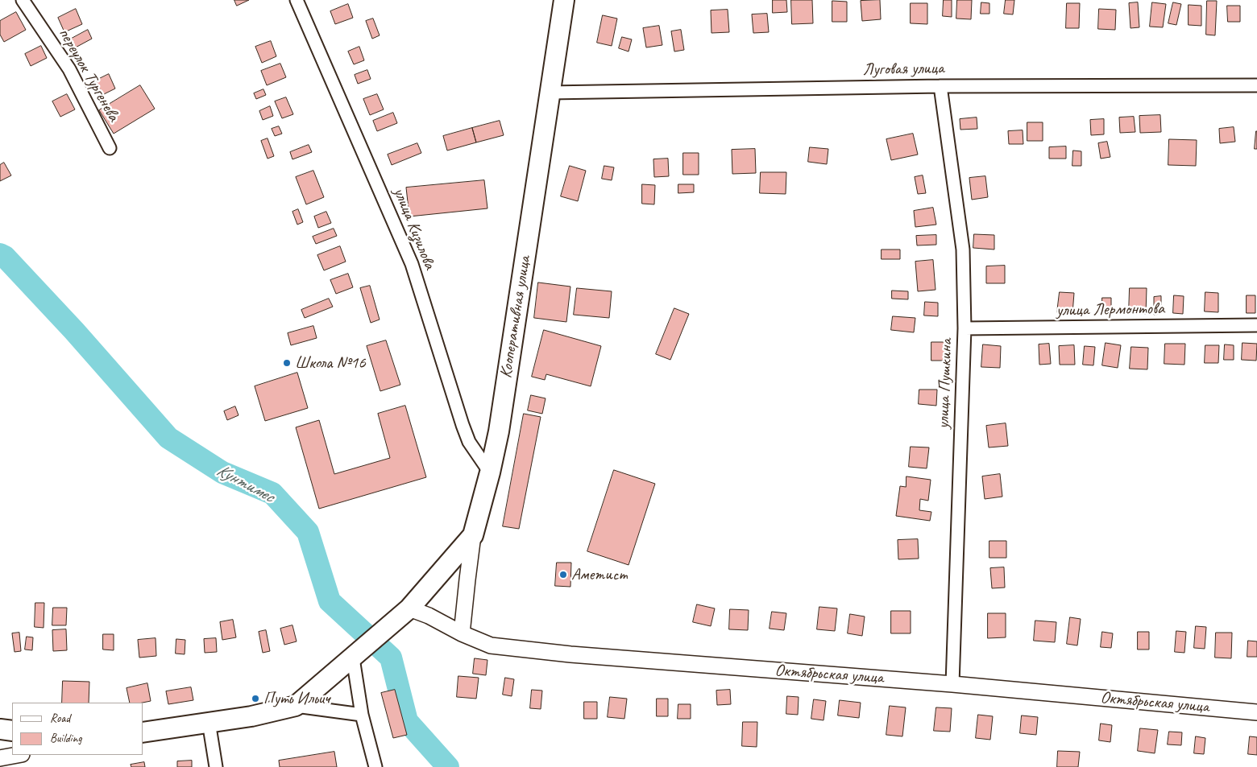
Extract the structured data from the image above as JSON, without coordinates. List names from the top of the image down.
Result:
{
  "streets": {
    "main road": ["Кооперативная улица"],
    "street": [
      "Луговая улица",
      "переулок Тургенева",
      "улица Кизилова",
      "улица Лермонтова",
      "улица Пушкина",
      "Октябрьская улица"
    ]
  },
  "crossings": [
    ["Луговая улица", "Кооперативная улица"],
    ["Луговая улица", "улица Пушкина"],
    ["улица Кизилова", "Кооперативная улица"],
    ["улица Лермонтова", "улица Пушкина"],
    ["Кооперативная улица", "Октябрьская улица"],
    ["улица Пушкина", "Октябрьская улица"]
  ],
  "water": ["Кунтимес"],
  "places": ["Школа №16", "Аметист", "Путь Ильич"],
  "legend": ["Road", "Building"]
}
